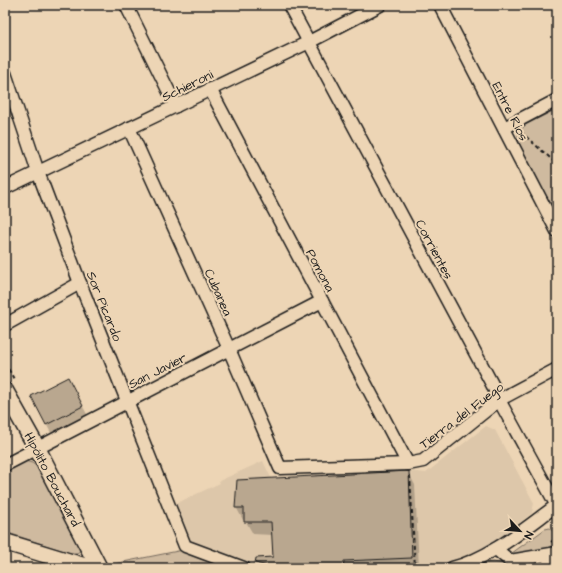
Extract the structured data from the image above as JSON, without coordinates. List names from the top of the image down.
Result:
{
  "streets": {
    "main road": ["Hipólito Bouchard"],
    "street": [
      "Schieroni",
      "Entre Ríos",
      "Corrientes",
      "Pomona",
      "Cubanea",
      "Sor Picardo",
      "San Javier",
      "Tierra del Fuego"
    ]
  },
  "crossings": [
    ["Schieroni", "Corrientes"],
    ["Schieroni", "Pomona"],
    ["Schieroni", "Cubanea"],
    ["Schieroni", "Sor Picardo"],
    ["Corrientes", "Tierra del Fuego"],
    ["Pomona", "San Javier"],
    ["Pomona", "Tierra del Fuego"],
    ["Cubanea", "San Javier"],
    ["Cubanea", "Tierra del Fuego"],
    ["Sor Picardo", "San Javier"],
    ["San Javier", "Hipólito Bouchard"]
  ],
  "north": "bottom right"
}
